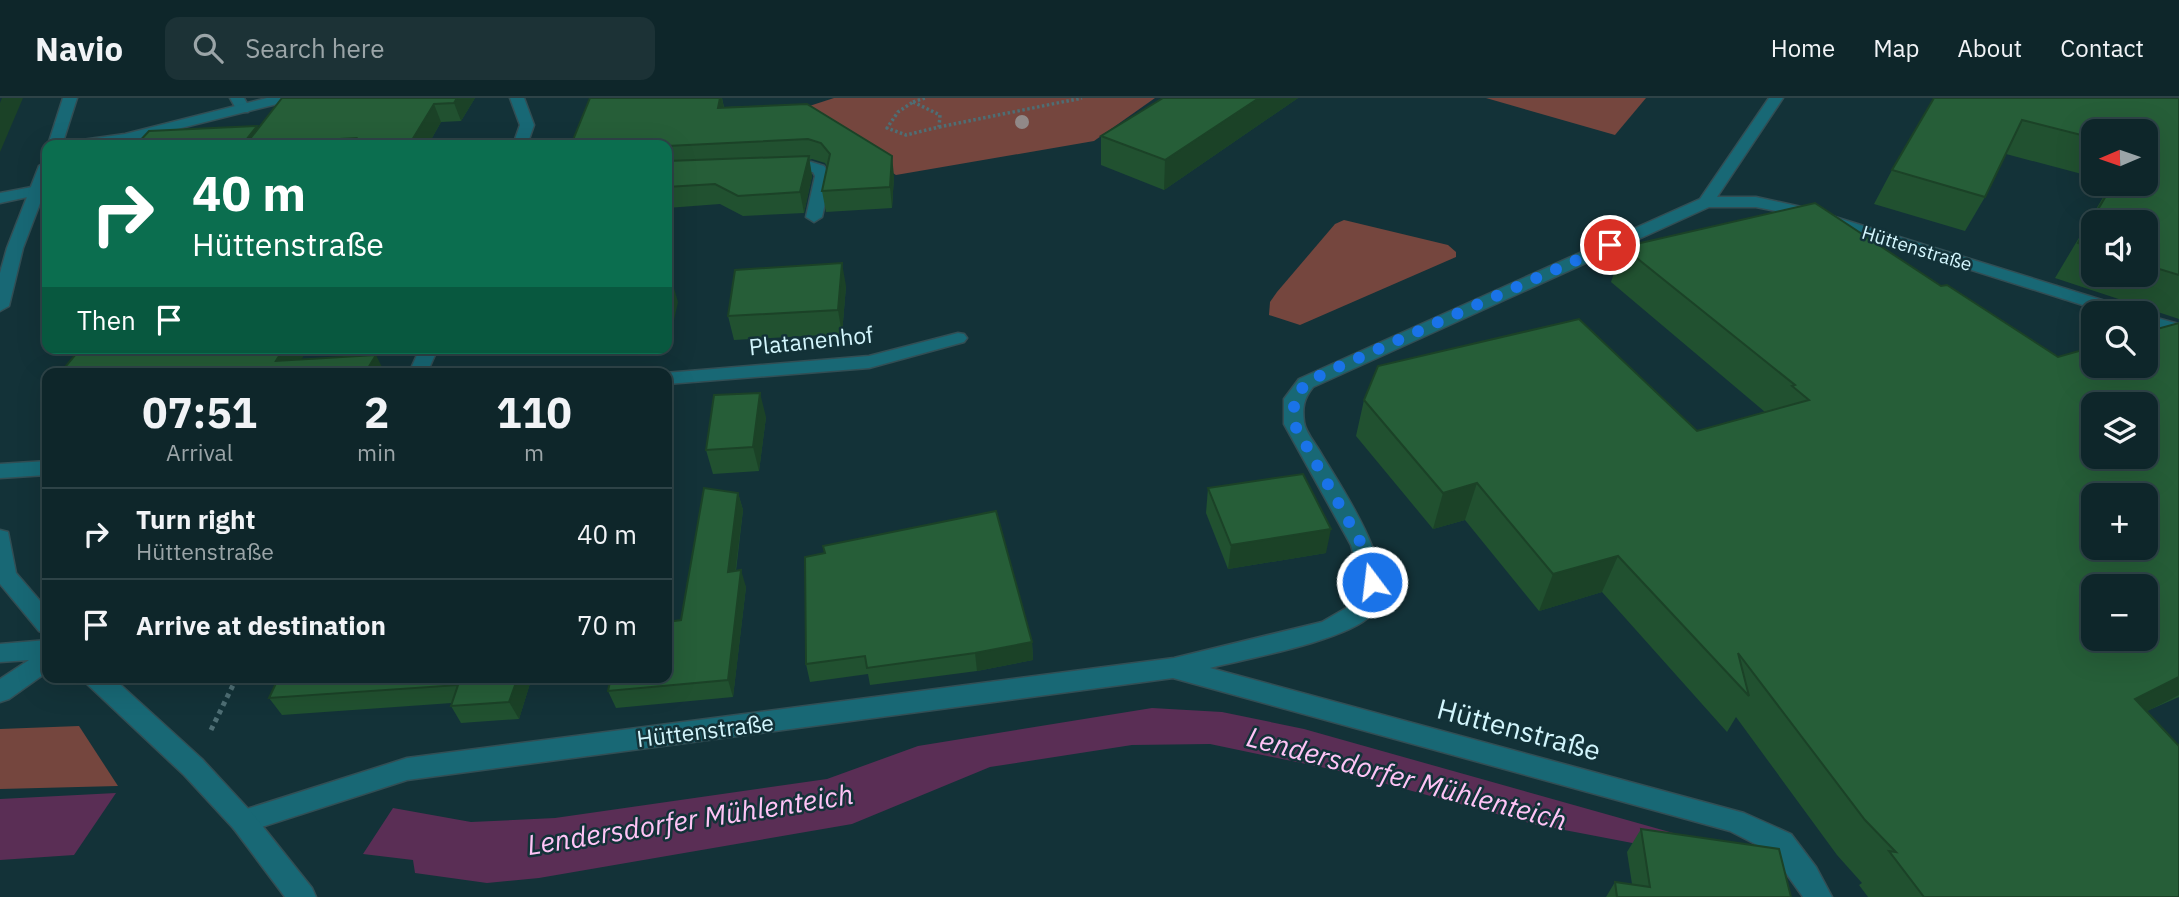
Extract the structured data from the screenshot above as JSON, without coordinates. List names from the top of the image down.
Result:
{
  "streets": {
    "street": ["Hüttenstraße", "Platanenhof"]
  },
  "water": ["Lendersdorfer Mühlenteich"],
  "north": "left",
  "page": {
    "header": "Navio",
    "search": "Search here",
    "nav": [
      "Home",
      "Map",
      "About",
      "Contact"
    ],
    "map_buttons": ["+", "−"],
    "turn": ["40 m", "Hüttenstraße"],
    "then": "Then",
    "eta": [
      "07:51",
      "Arrival",
      "2",
      "min",
      "110",
      "m"
    ],
    "list": [
      {
        "name": "Turn right",
        "note": "Hüttenstraße",
        "value": "40 m"
      },
      {
        "name": "Arrive at destination",
        "value": "70 m"
      }
    ]
  }
}
